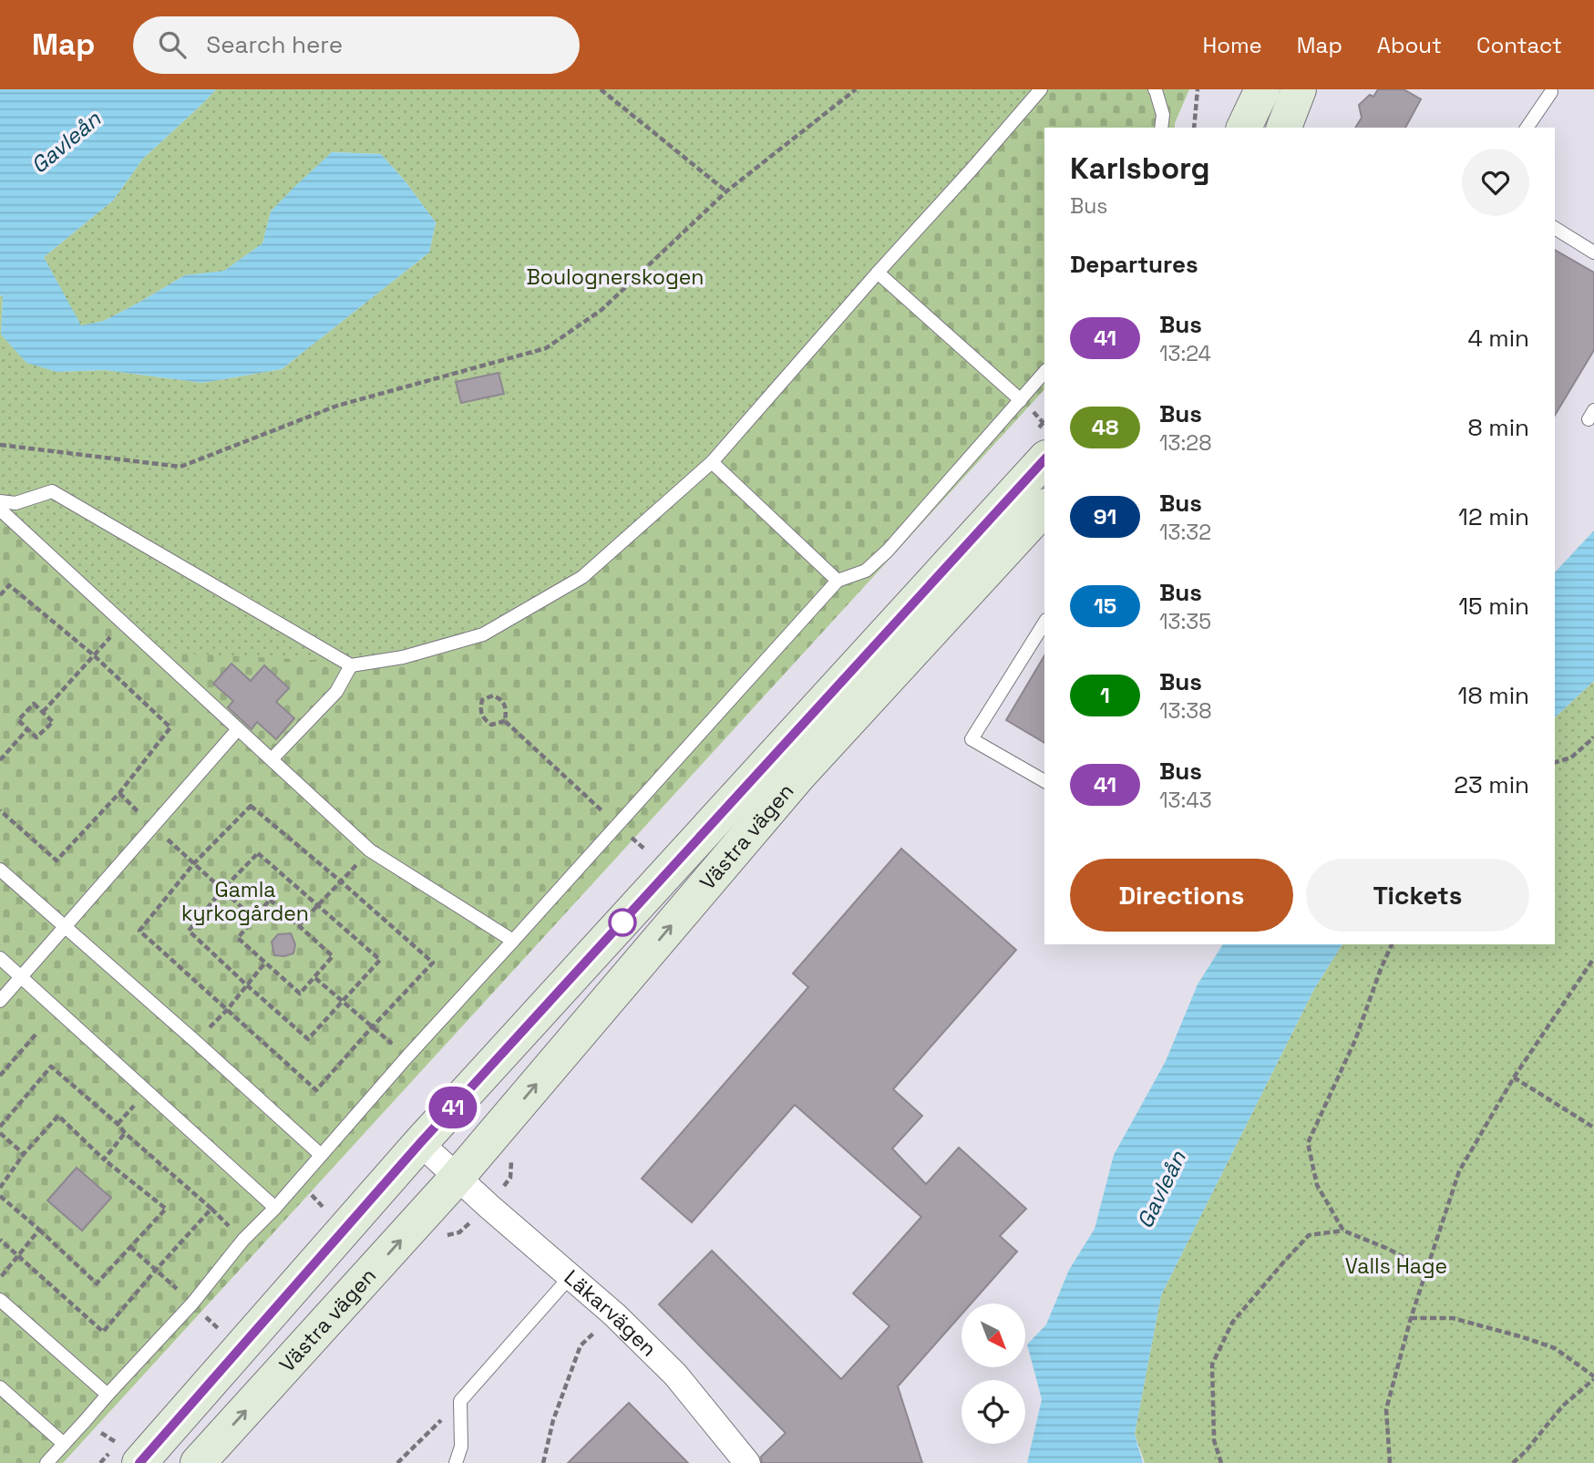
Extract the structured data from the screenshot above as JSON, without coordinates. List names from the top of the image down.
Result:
{
  "streets": {
    "main road": ["Västra vägen"],
    "street": ["Läkarvägen"]
  },
  "crossings": [
    ["Västra vägen", "Läkarvägen"]
  ],
  "water": ["Gavleån"],
  "parks": ["Boulognerskogen", "Gamla kyrkogården", "Valls Hage"],
  "lines": ["bus line 41"],
  "north": "bottom right",
  "page": {
    "header": "Map",
    "search": "Search here",
    "nav": [
      "Home",
      "Map",
      "About",
      "Contact"
    ],
    "on_map": "41",
    "heading": [
      ["Karlsborg", "Bus"],
      "Departures"
    ],
    "list": [
      {
        "mark": "41",
        "name": "Bus",
        "note": "13:24",
        "value": "4 min"
      },
      {
        "mark": "48",
        "name": "Bus",
        "note": "13:28",
        "value": "8 min"
      },
      {
        "mark": "91",
        "name": "Bus",
        "note": "13:32",
        "value": "12 min"
      },
      {
        "mark": "15",
        "name": "Bus",
        "note": "13:35",
        "value": "15 min"
      },
      {
        "mark": "1",
        "name": "Bus",
        "note": "13:38",
        "value": "18 min"
      },
      {
        "mark": "41",
        "name": "Bus",
        "note": "13:43",
        "value": "23 min"
      }
    ],
    "buttons": ["Directions", "Tickets"]
  }
}
